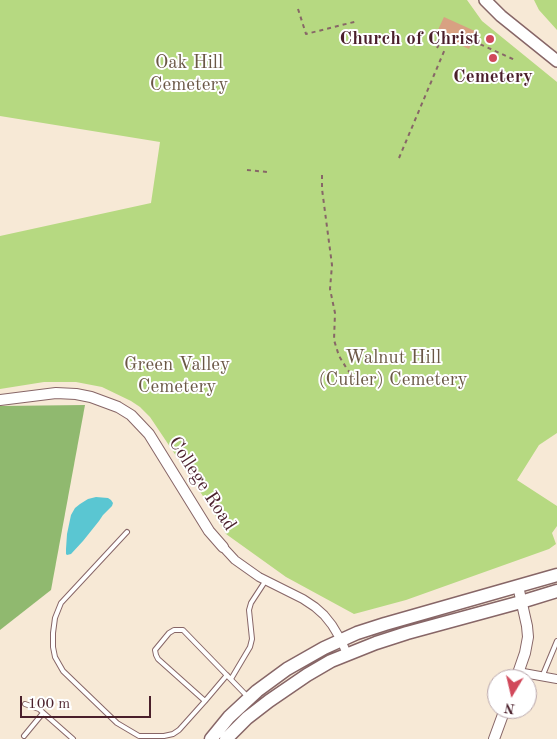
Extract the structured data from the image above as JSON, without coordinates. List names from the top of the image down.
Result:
{
  "streets": {
    "street": ["College Road"]
  },
  "parks": ["Oak Hill Cemetery", "Walnut Hill (Cutler) Cemetery", "Green Valley Cemetery"],
  "places": ["Church of Christ", "Cemetery"],
  "scale_bar": "100 m",
  "north": "bottom"
}
